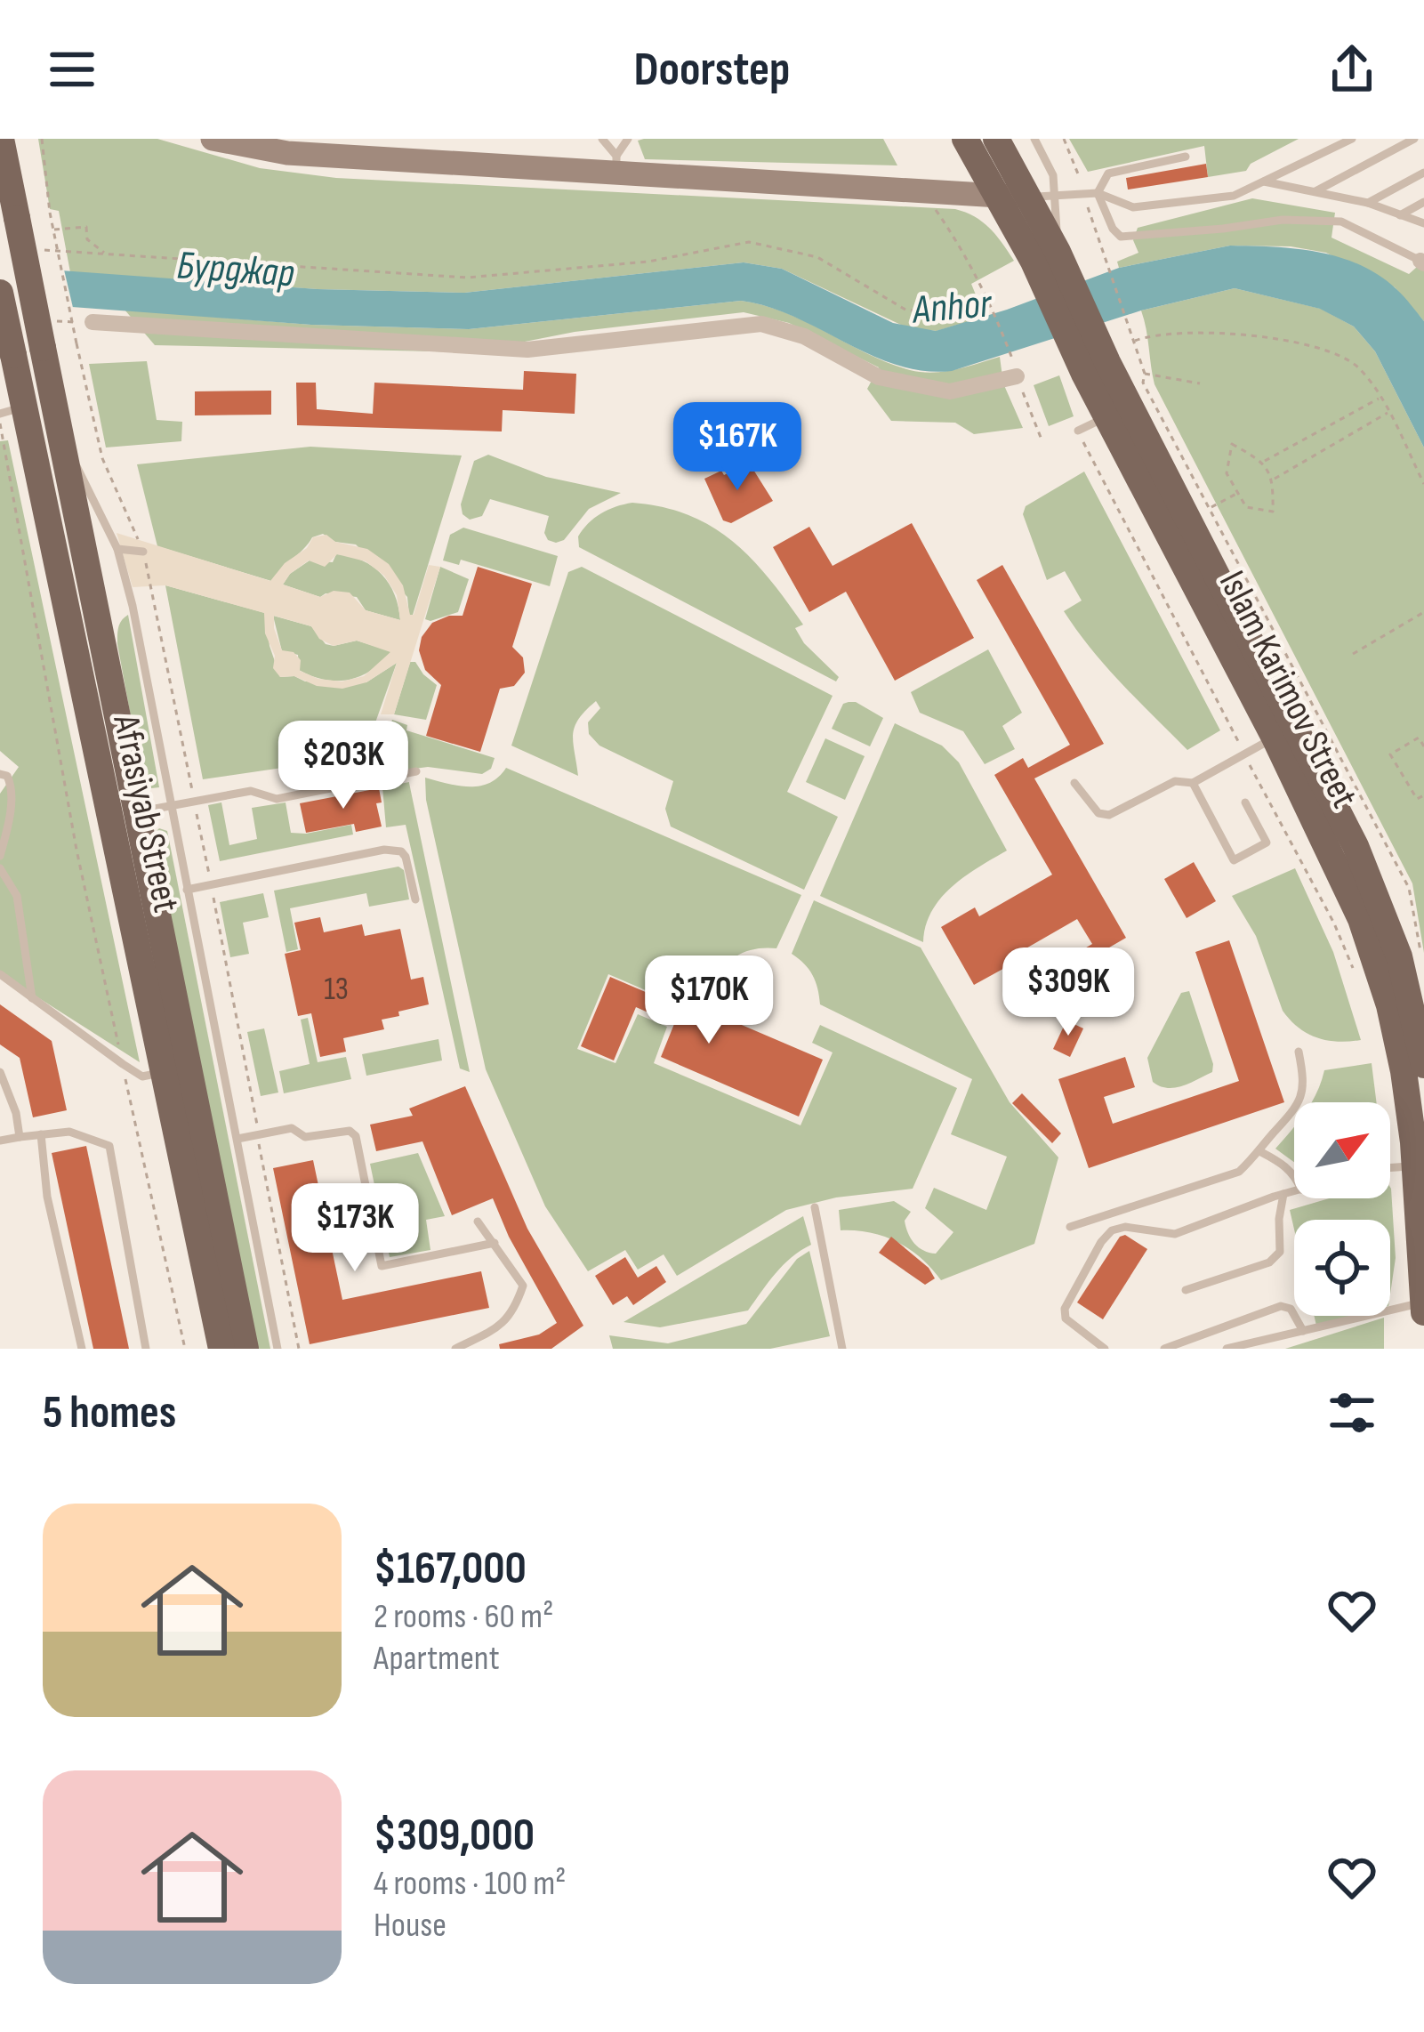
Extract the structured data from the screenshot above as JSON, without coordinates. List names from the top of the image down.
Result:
{
  "streets": {
    "main road": ["Islam Karimov Street", "Afrasiyab Street"]
  },
  "water": ["Бурджар", "Anhor"],
  "house_numbers": ["13"],
  "north": "top right",
  "page": {
    "header": "Doorstep",
    "price": [
      "$167K",
      "$203K",
      "$309K",
      "$170K",
      "$173K"
    ],
    "heading": "5 homes",
    "list": [
      {
        "name": "$167,000",
        "note": "2 rooms · 60 m² · Apartment"
      },
      {
        "name": "$309,000",
        "note": "4 rooms · 100 m² · House"
      }
    ]
  }
}
